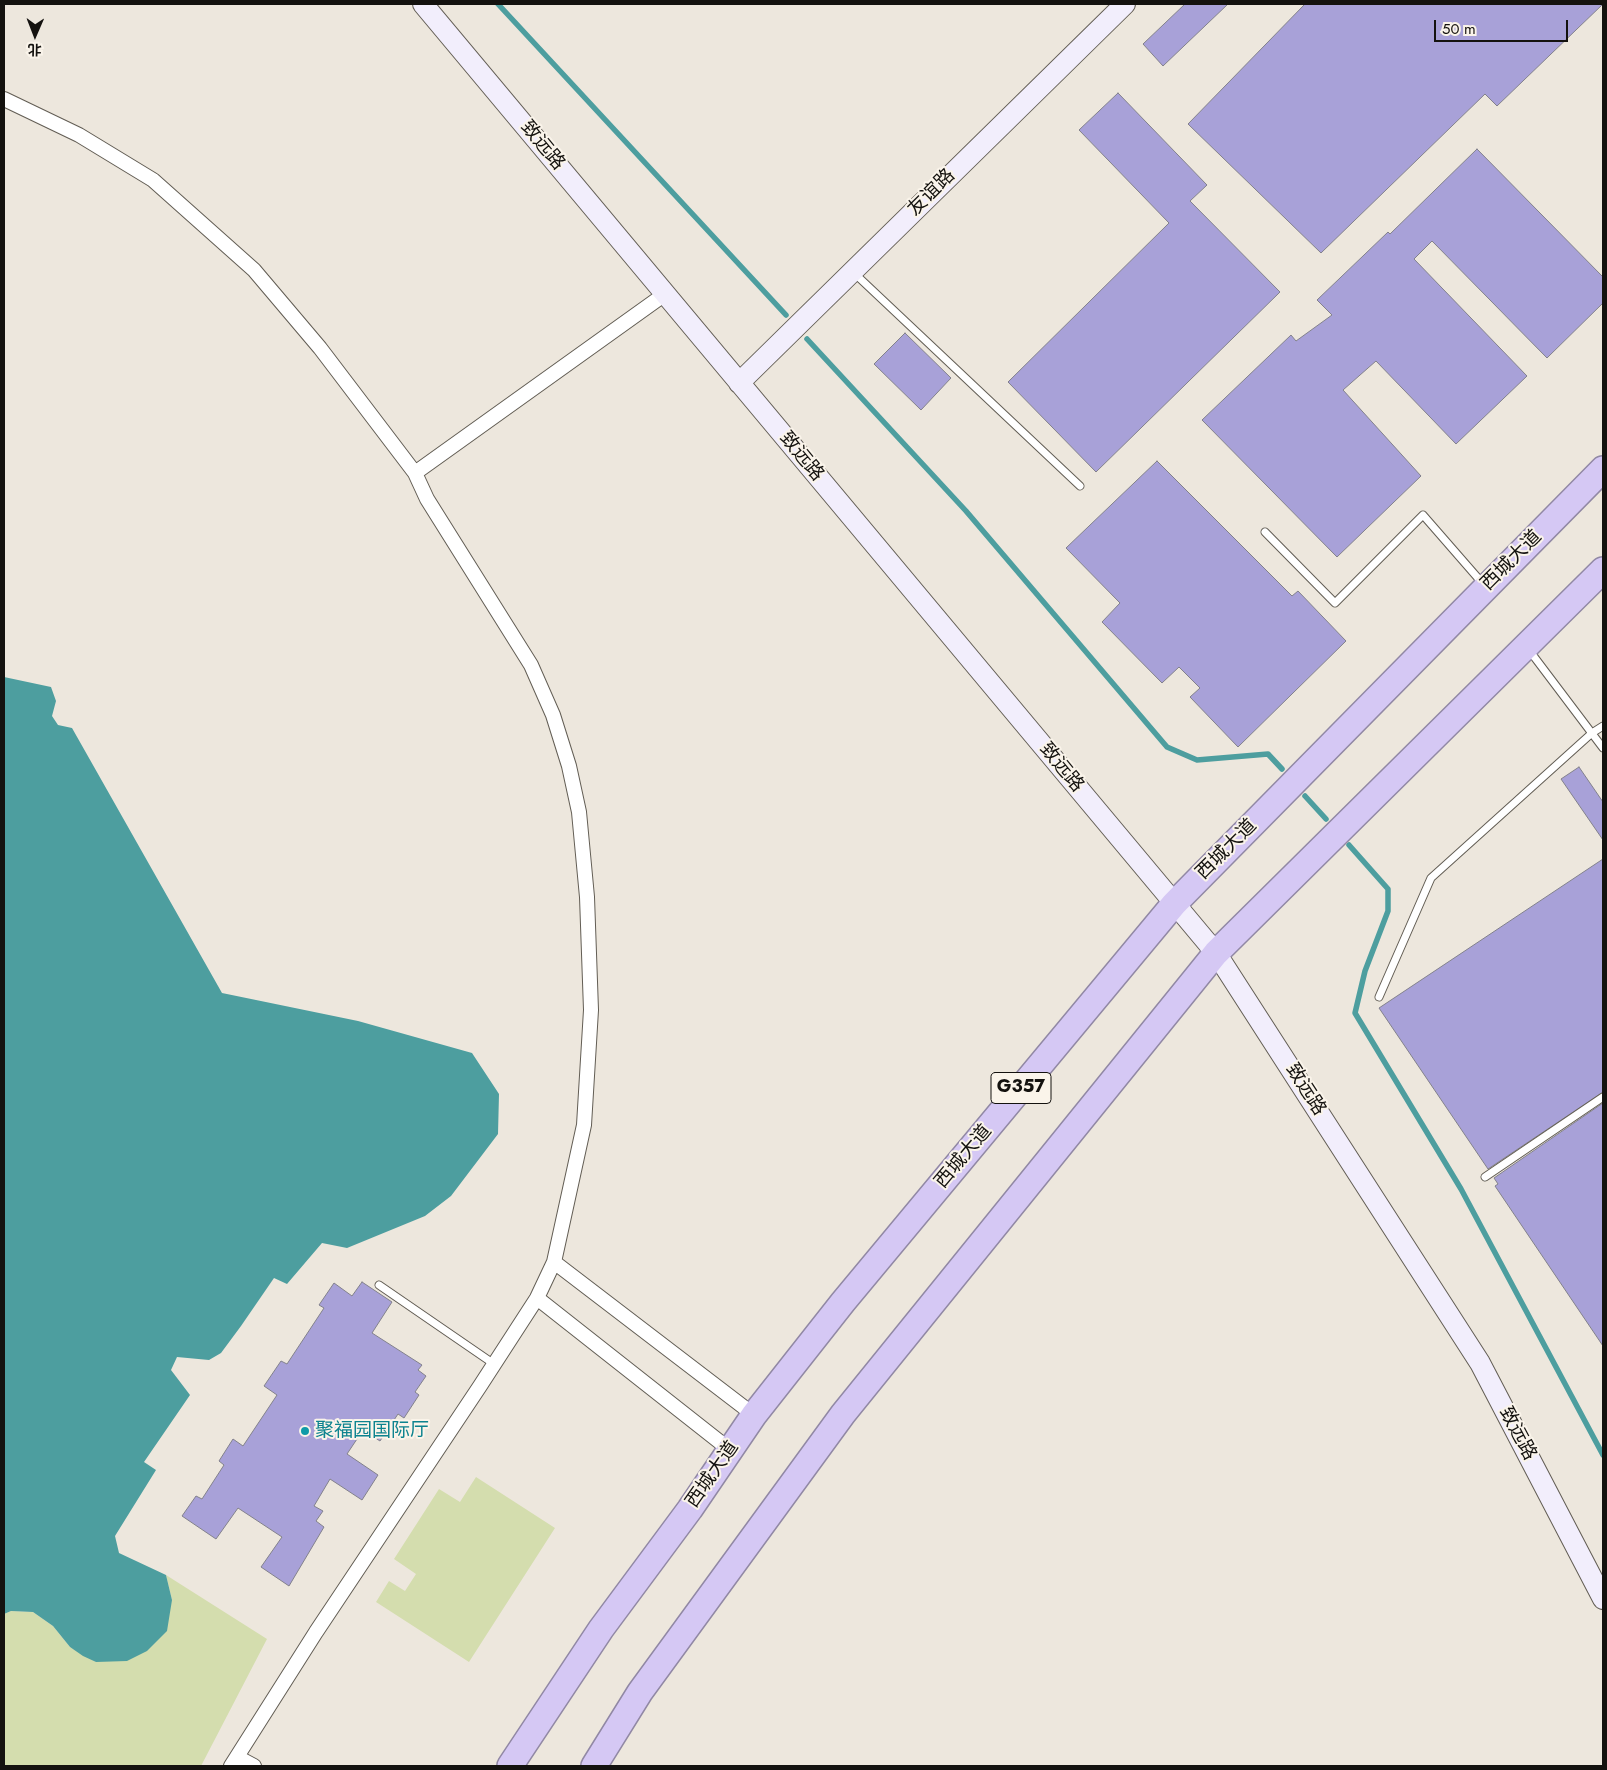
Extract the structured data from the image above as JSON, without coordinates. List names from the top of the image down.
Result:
{
  "streets": {
    "highway": ["西城大道", "G357"],
    "main road": ["致远路", "友谊路"]
  },
  "crossings": [
    ["致远路", "友谊路"],
    ["致远路", "西城大道"]
  ],
  "places": ["聚福园国际厅"],
  "scale_bar": "50 m",
  "north": "bottom"
}
